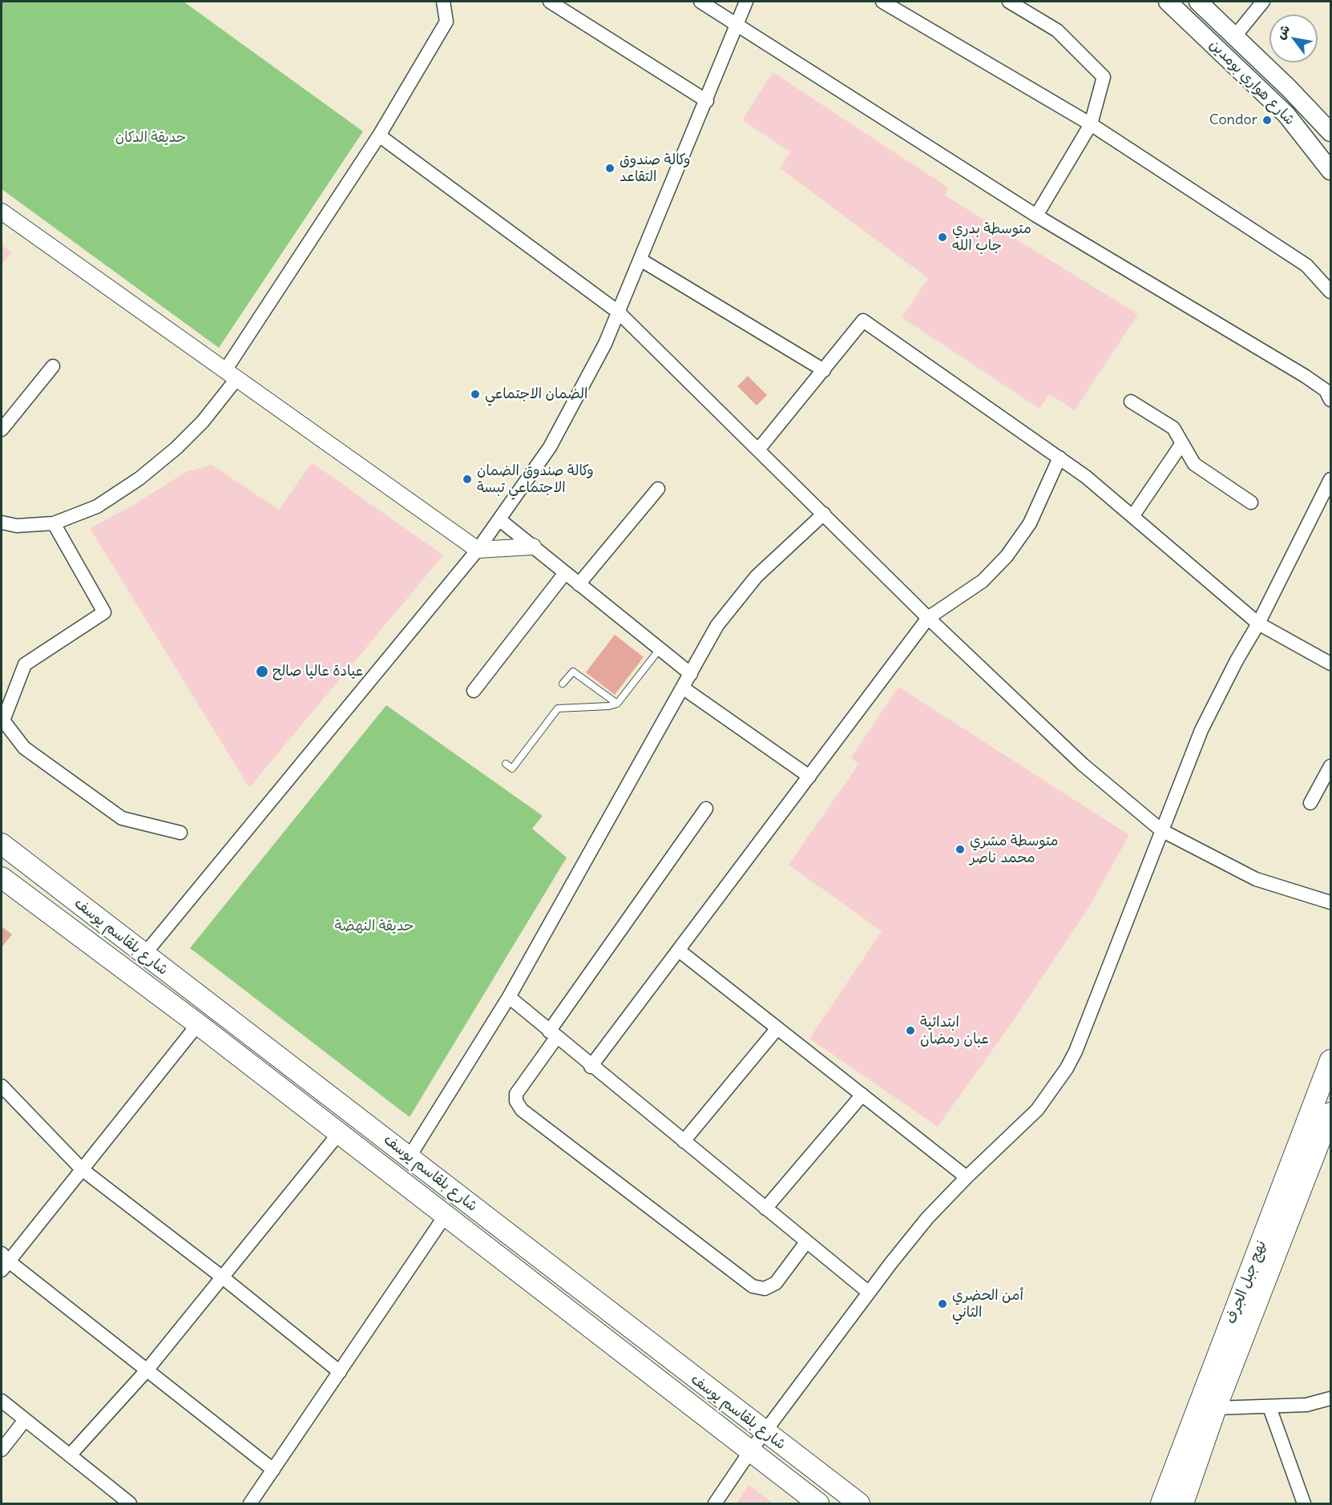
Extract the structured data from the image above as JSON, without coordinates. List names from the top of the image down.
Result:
{
  "streets": {
    "main road": ["شارع هواري بومدين", "شارع بلقاسم يوسف", "نهج جبل الجرف"]
  },
  "parks": ["حديقة الدكان", "حديقة النهضة"],
  "places": [
    "Condor",
    "وكالة صندوق التقاعد",
    "متوسطة بدري جاب الله",
    "الضمان الاجتماعي",
    "وكالة صندوق الضمان الاجتماعي تبسة",
    "عيادة عاليا صالح",
    "متوسطة مشري محمد ناصر",
    "ابتدائية عبان رمضان",
    "أمن الحضري الثاني"
  ],
  "north": "top left"
}
